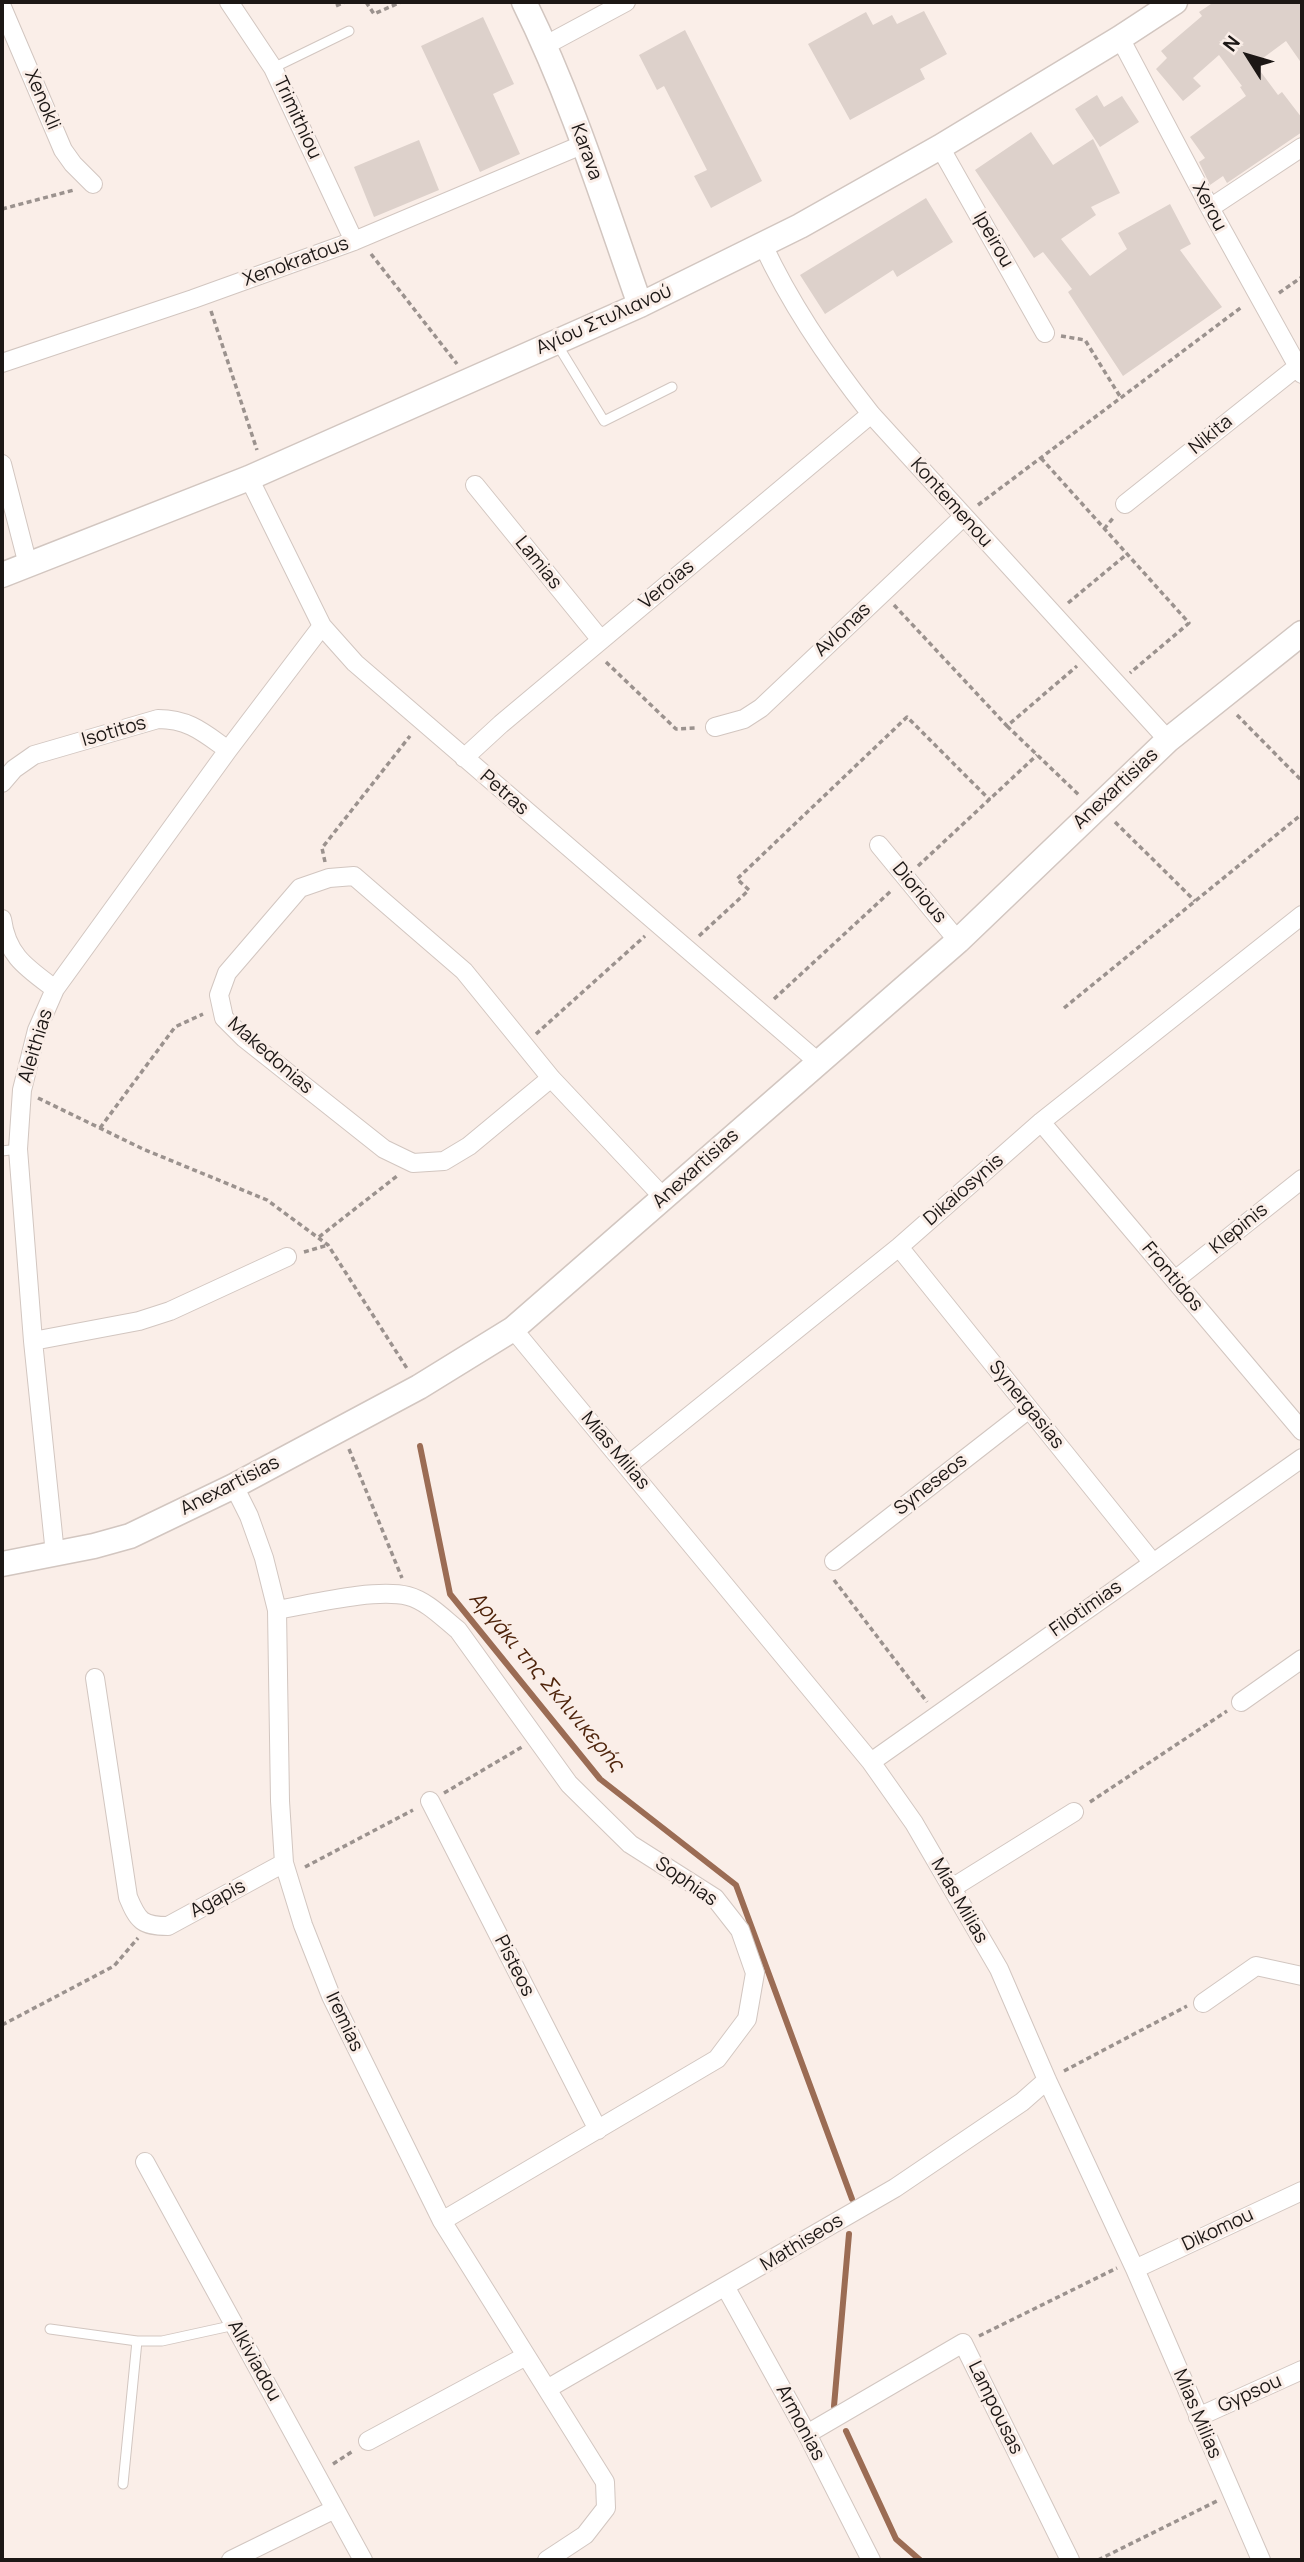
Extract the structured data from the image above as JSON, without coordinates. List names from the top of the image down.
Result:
{
  "streets": {
    "street": [
      "Xenokli",
      "Trimithiou",
      "Karava",
      "Xerou",
      "Ipeirou",
      "Xenokratous",
      "Αγίου Στυλιανού",
      "Nikita",
      "Kontemenou",
      "Lamias",
      "Veroias",
      "Avlonas",
      "Isotitos",
      "Anexartisias",
      "Petras",
      "Diorious",
      "Aleithias",
      "Makedonias",
      "Dikaiosynis",
      "Klepinis",
      "Frontidos",
      "Synergasias",
      "Mias Milias",
      "Syneseos",
      "Filotimias",
      "Sophias",
      "Agapis",
      "Pisteos",
      "Iremias",
      "Dikomou",
      "Mathiseos",
      "Alkiviadou",
      "Gypsou",
      "Lampousas",
      "Armonias"
    ]
  },
  "crossings": [
    ["Trimithiou", "Xenokratous"],
    ["Karava", "Xenokratous"],
    ["Karava", "Αγίου Στυλιανού"],
    ["Xerou", "Αγίου Στυλιανού"],
    ["Xerou", "Nikita"],
    ["Ipeirou", "Αγίου Στυλιανού"],
    ["Αγίου Στυλιανού", "Kontemenou"],
    ["Αγίου Στυλιανού", "Petras"],
    ["Kontemenou", "Veroias"],
    ["Kontemenou", "Avlonas"],
    ["Kontemenou", "Anexartisias"],
    ["Lamias", "Veroias"],
    ["Veroias", "Petras"],
    ["Isotitos", "Aleithias"],
    ["Anexartisias", "Petras"],
    ["Anexartisias", "Diorious"],
    ["Anexartisias", "Aleithias"],
    ["Anexartisias", "Mias Milias"],
    ["Anexartisias", "Iremias"],
    ["Petras", "Aleithias"],
    ["Dikaiosynis", "Frontidos"],
    ["Dikaiosynis", "Synergasias"],
    ["Dikaiosynis", "Mias Milias"],
    ["Klepinis", "Frontidos"],
    ["Synergasias", "Syneseos"],
    ["Synergasias", "Filotimias"],
    ["Mias Milias", "Filotimias"],
    ["Mias Milias", "Dikomou"],
    ["Mias Milias", "Mathiseos"],
    ["Mias Milias", "Gypsou"],
    ["Sophias", "Pisteos"],
    ["Sophias", "Iremias"],
    ["Agapis", "Iremias"],
    ["Iremias", "Mathiseos"],
    ["Mathiseos", "Armonias"],
    ["Lampousas", "Armonias"]
  ],
  "water": ["Αργάκι της Σκλινικερής"],
  "north": "top left"
}
